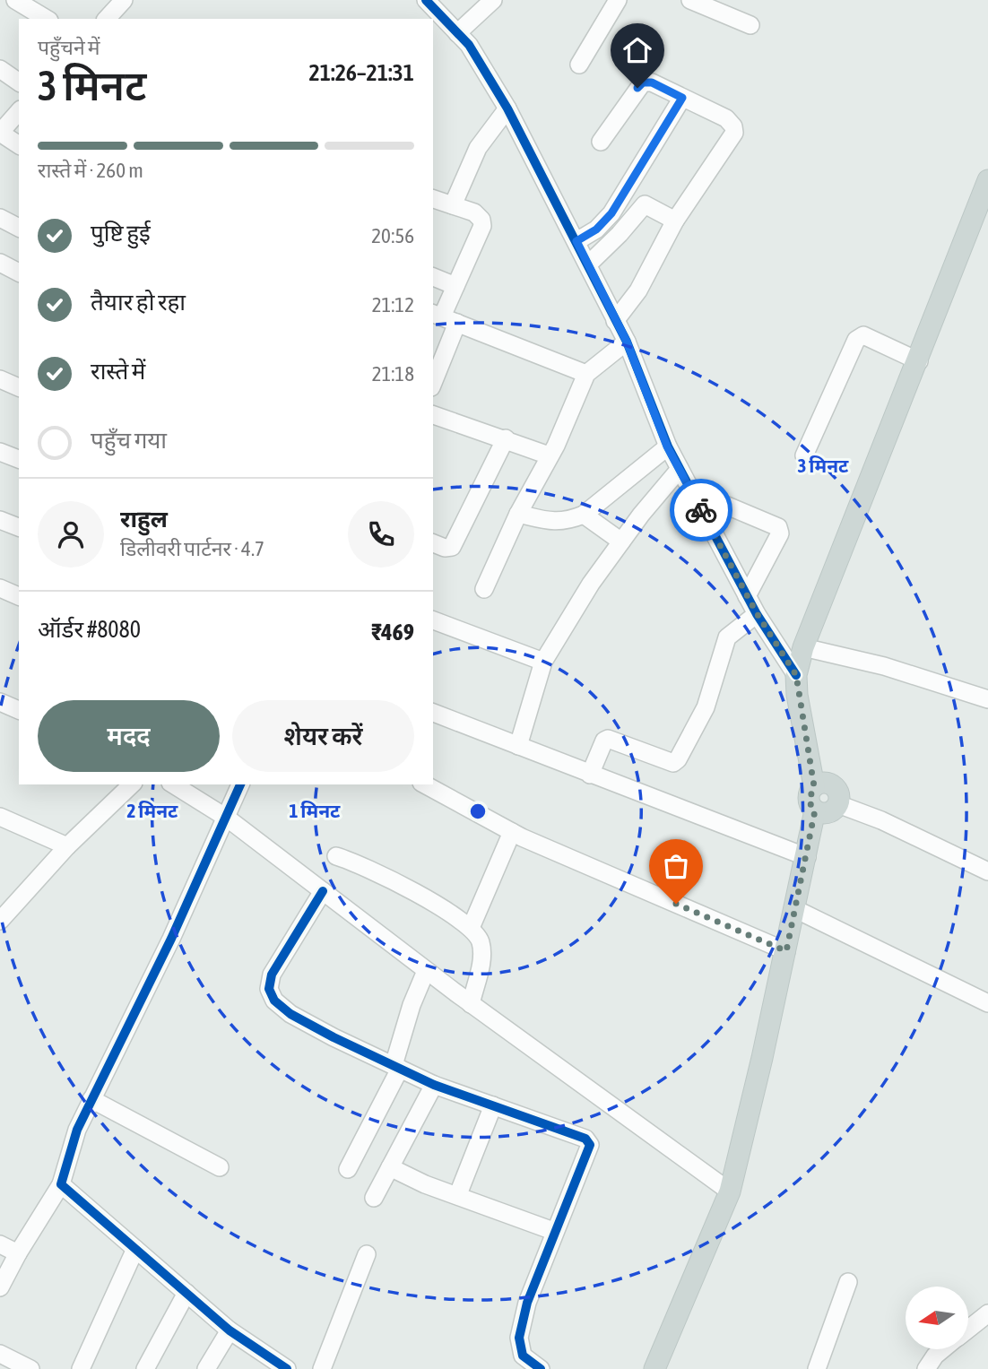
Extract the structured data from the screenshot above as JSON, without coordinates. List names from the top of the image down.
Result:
{
  "north": "left",
  "page": {
    "heading": ["3 मिनट", "पहुँचने में", "21:26–21:31"],
    "panel": [
      "राहुल",
      "डिलीवरी पार्टनर · 4.7",
      "ऑर्डर #8080",
      "₹469"
    ],
    "bar": "रास्ते में · 260 m",
    "list": [
      ["पुष्टि हुई", "20:56"],
      ["तैयार हो रहा", "21:12"],
      ["रास्ते में", "21:18"],
      "पहुँच गया"
    ],
    "buttons": ["मदद", "शेयर करें"]
  },
  "rings": ["3 मिनट", "2 मिनट", "1 मिनट"]
}
